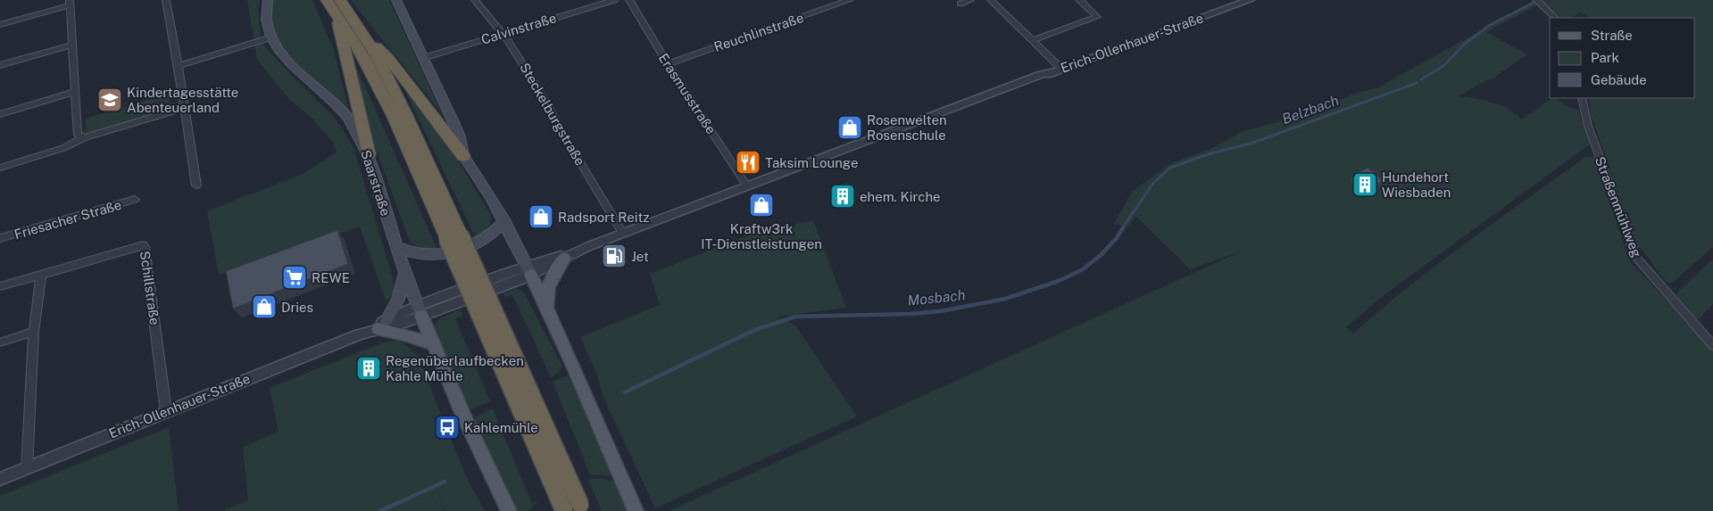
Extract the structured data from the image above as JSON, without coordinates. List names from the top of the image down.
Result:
{
  "streets": {
    "main road": ["Saarstraße"],
    "street": [
      "Calvinstraße",
      "Reuchlinstraße",
      "Erich-Ollenhauer-Straße",
      "Erasmusstraße",
      "Steckelburgstraße",
      "Straßenmühlweg",
      "Friesacher Straße",
      "Schillstraße"
    ]
  },
  "crossings": [
    ["Calvinstraße", "Steckelburgstraße"],
    ["Reuchlinstraße", "Erasmusstraße"],
    ["Erich-Ollenhauer-Straße", "Erasmusstraße"],
    ["Erich-Ollenhauer-Straße", "Steckelburgstraße"],
    ["Erich-Ollenhauer-Straße", "Saarstraße"],
    ["Erich-Ollenhauer-Straße", "Schillstraße"]
  ],
  "water": ["Belzbach", "Mosbach"],
  "places": {
    "school or university": ["Kindertagesstätte Abenteuerland"],
    "shop": [
      "Rosenwelten Rosenschule",
      "Kraftw3rk IT-Dienstleistungen",
      "Radsport Reitz",
      "Dries"
    ],
    "restaurant": ["Taksim Lounge"],
    "building": ["Hundehort Wiesbaden", "ehem. Kirche", "Regenüberlaufbecken Kahle Mühle"],
    "fuel station": ["Jet"],
    "supermarket": ["REWE"],
    "bus stop": ["Kahlemühle"]
  },
  "legend": ["Straße", "Park", "Gebäude"]
}
